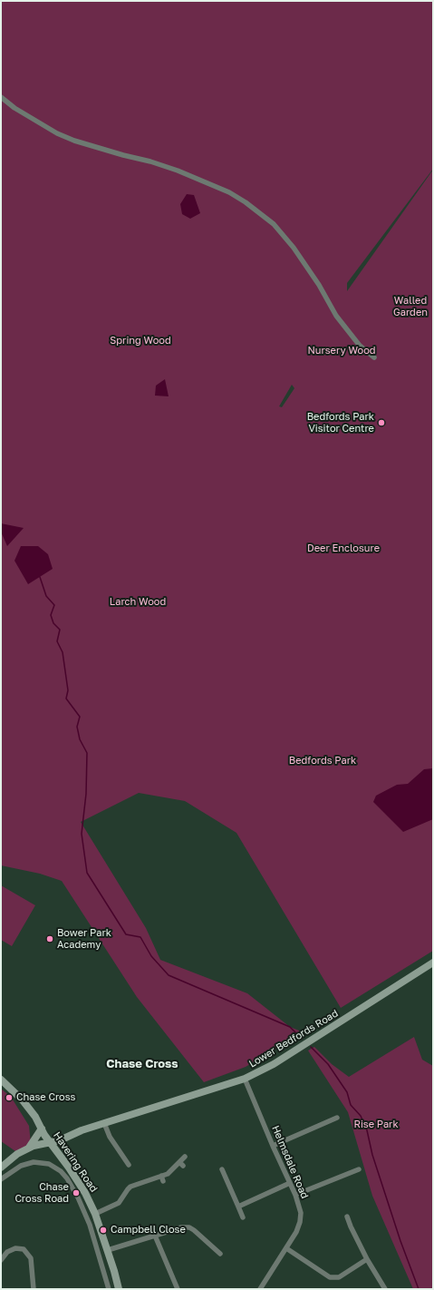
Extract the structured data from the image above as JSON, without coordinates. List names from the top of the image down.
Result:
{
  "streets": {
    "street": ["Lower Bedfords Road", "Havering Road", "Helmsdale Road"]
  },
  "crossings": [
    ["Lower Bedfords Road", "Havering Road"],
    ["Lower Bedfords Road", "Helmsdale Road"]
  ],
  "districts": ["Chase Cross"],
  "parks": [
    "Walled Garden",
    "Spring Wood",
    "Nursery Wood",
    "Deer Enclosure",
    "Larch Wood",
    "Bedfords Park",
    "Rise Park"
  ],
  "places": [
    "Bedfords Park Visitor Centre",
    "Bower Park Academy",
    "Chase Cross",
    "Chase Cross Road",
    "Campbell Close"
  ]
}
